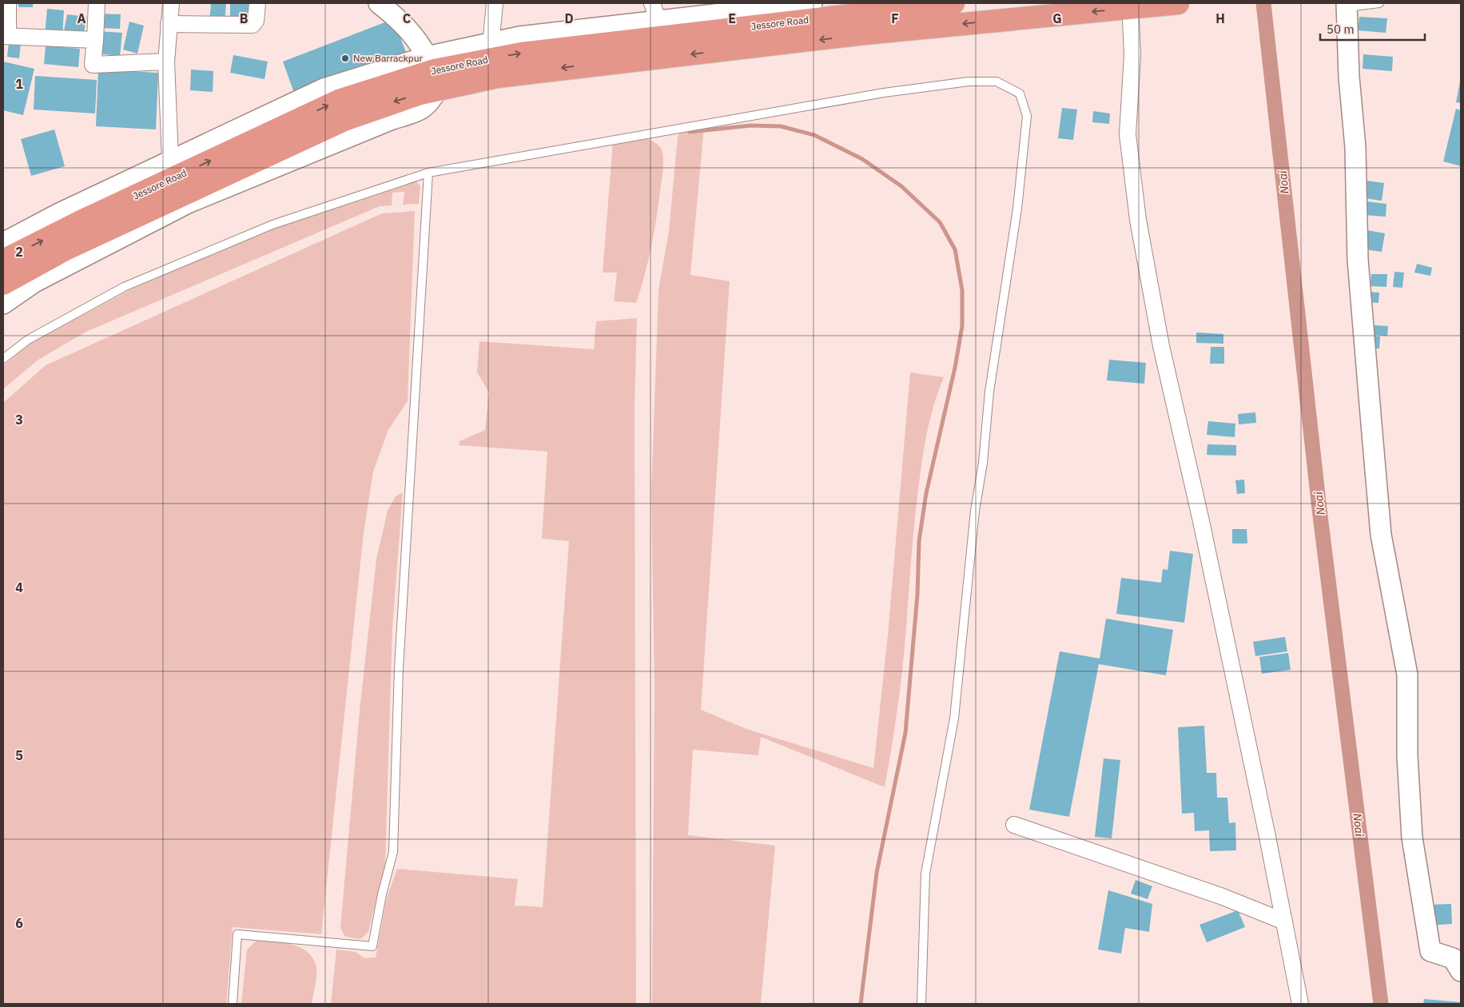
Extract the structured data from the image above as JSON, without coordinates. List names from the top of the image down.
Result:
{
  "streets": {
    "highway": ["Jessore Road"]
  },
  "water": ["Noai"],
  "places": ["New Barrackpur"],
  "scale_bar": "50 m",
  "grid": {
    "columns": [
      "A",
      "B",
      "C",
      "D",
      "E",
      "F",
      "G",
      "H"
    ],
    "rows": [
      "1",
      "2",
      "3",
      "4",
      "5",
      "6"
    ]
  }
}
